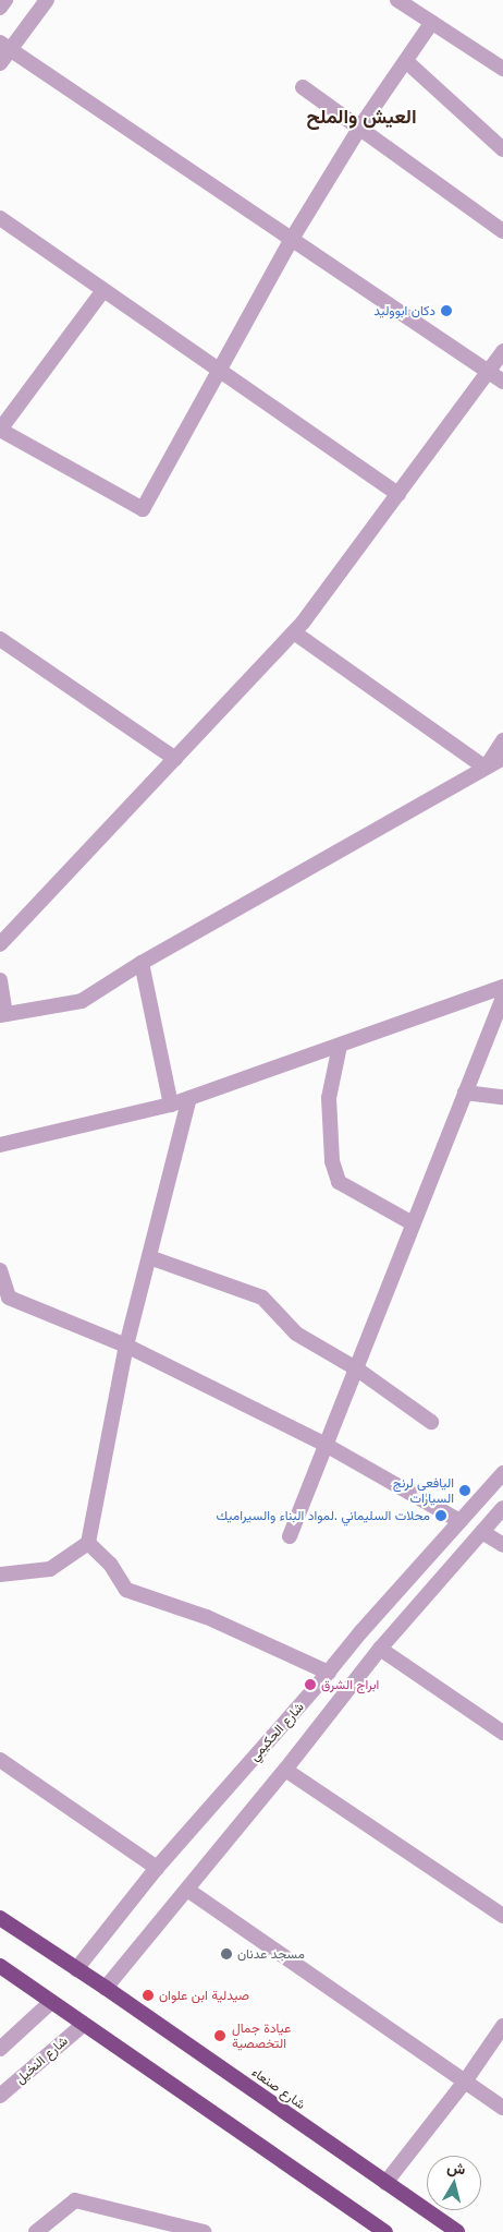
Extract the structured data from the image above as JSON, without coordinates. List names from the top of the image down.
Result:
{
  "streets": {
    "highway": ["شارع صنعاء"],
    "street": ["شارع الحكيمي", "شارع النخيل"]
  },
  "crossings": [
    ["شارع الحكيمي", "شارع صنعاء"]
  ],
  "districts": ["العيش والملح"],
  "places": [
    "دكان ابووليد",
    "اليافعي لرنج السيارات",
    "محلات السليماني .لمواد البناء والسيراميك",
    "ابراج الشرق",
    "مسجد عدنان",
    "صيدلية ابن علوان",
    "عيادة جمال التخصصية"
  ],
  "north": "top"
}
